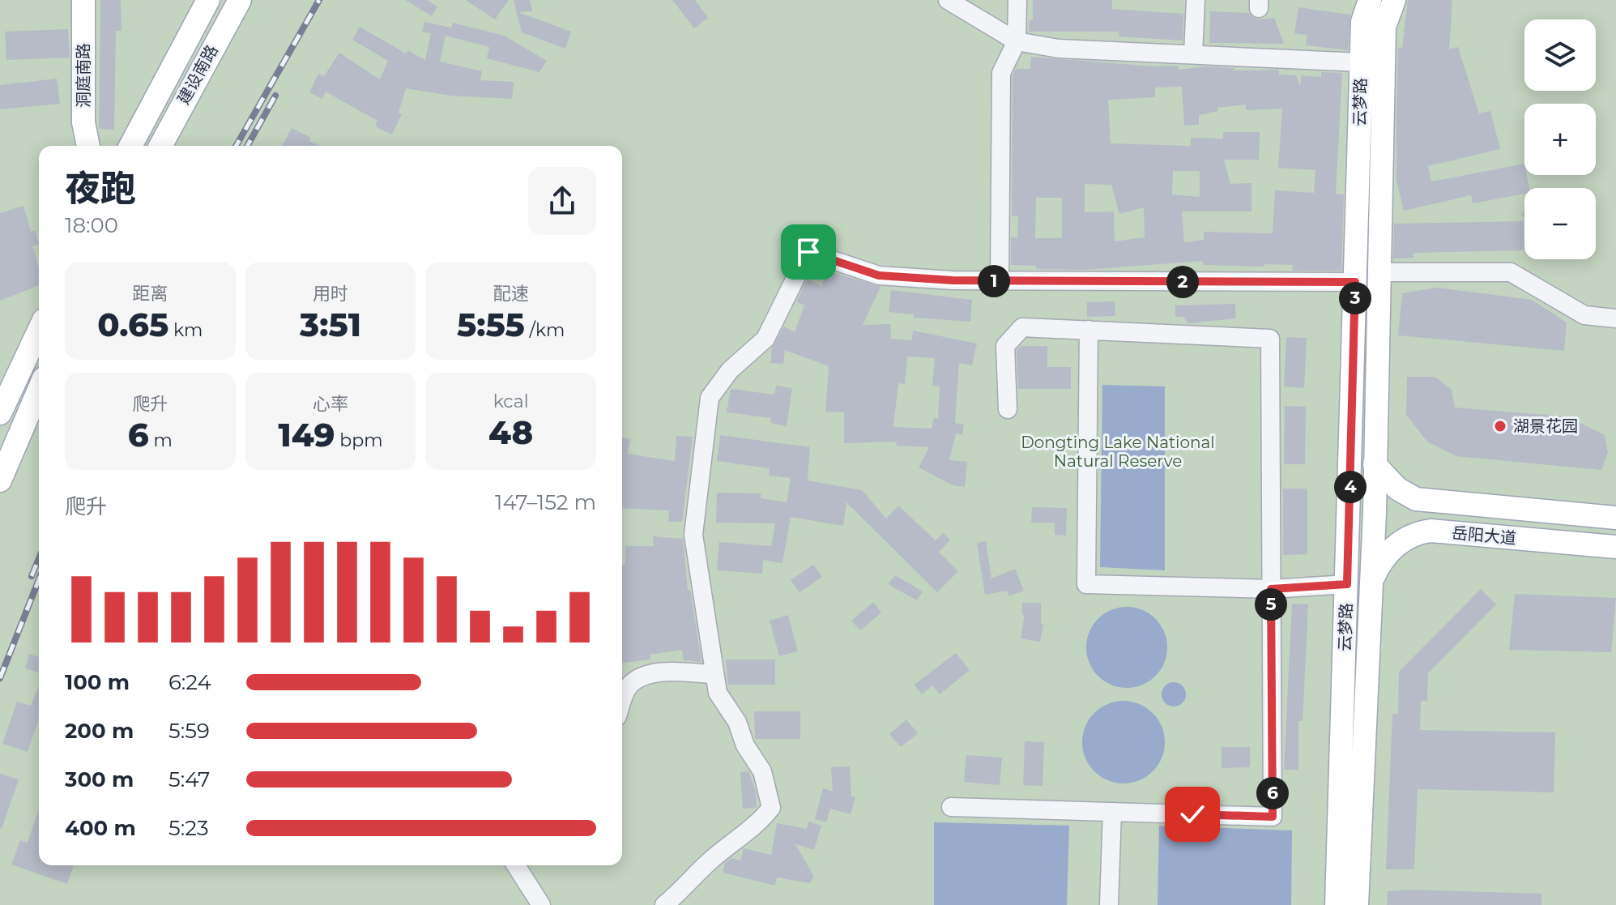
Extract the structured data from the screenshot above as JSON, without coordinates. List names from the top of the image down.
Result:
{
  "streets": {
    "main road": [
      "建设南路",
      "洞庭南路",
      "云梦路",
      "岳阳大道"
    ]
  },
  "parks": ["Dongting Lake National Natural Reserve"],
  "places": ["湖景花园"],
  "page": {
    "map_buttons": ["+", "−"],
    "heading": ["夜跑", "18:00"],
    "stats": [
      ["距离", "0.65 km"],
      ["用时", "3:51"],
      ["配速", "5:55 /km"],
      ["爬升", "6 m"],
      ["心率", "149 bpm"],
      ["kcal", "48"]
    ],
    "pins": [
      "1",
      "2",
      "3",
      "4",
      "5",
      "6"
    ],
    "chart": ["爬升", "147–152 m"],
    "list": [
      {
        "name": "100 m",
        "note": "6:24"
      },
      {
        "name": "200 m",
        "note": "5:59"
      },
      {
        "name": "300 m",
        "note": "5:47"
      },
      {
        "name": "400 m",
        "note": "5:23"
      }
    ]
  }
}
